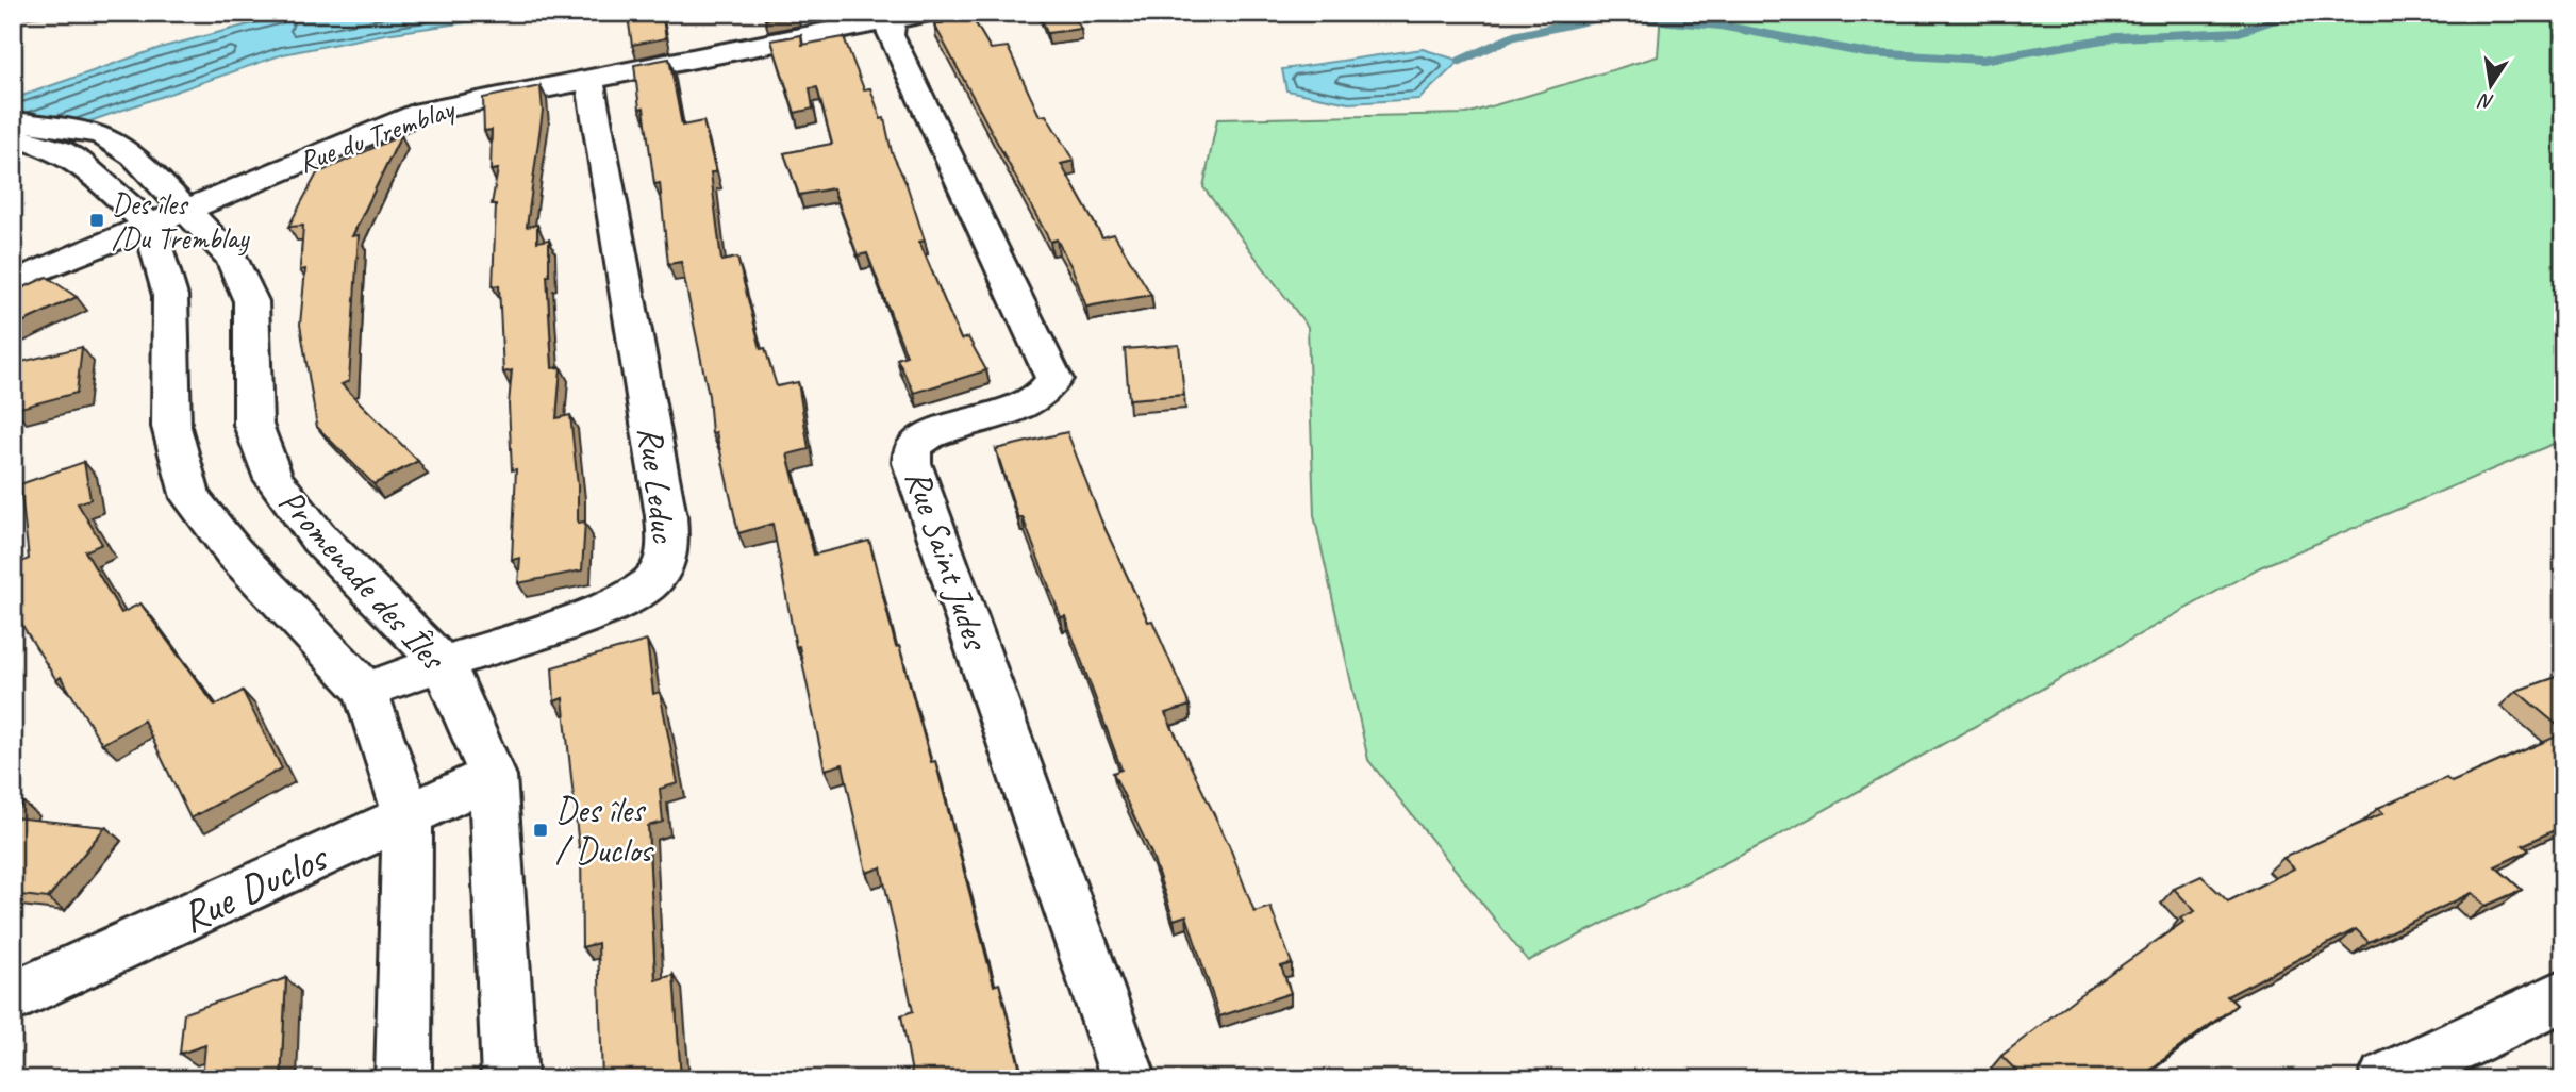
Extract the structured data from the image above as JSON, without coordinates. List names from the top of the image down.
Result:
{
  "streets": {
    "street": [
      "Rue du Tremblay",
      "Rue Leduc",
      "Rue Saint Judes",
      "Promenade des Îles",
      "Rue Duclos"
    ]
  },
  "crossings": [
    ["Rue du Tremblay", "Rue Leduc"],
    ["Rue du Tremblay", "Rue Saint Judes"],
    ["Rue du Tremblay", "Promenade des Îles"],
    ["Rue Leduc", "Promenade des Îles"],
    ["Promenade des Îles", "Rue Duclos"]
  ],
  "places": {
    "transit": ["Des îles /Du Tremblay", "Des îles / Duclos"]
  },
  "north": "bottom"
}
